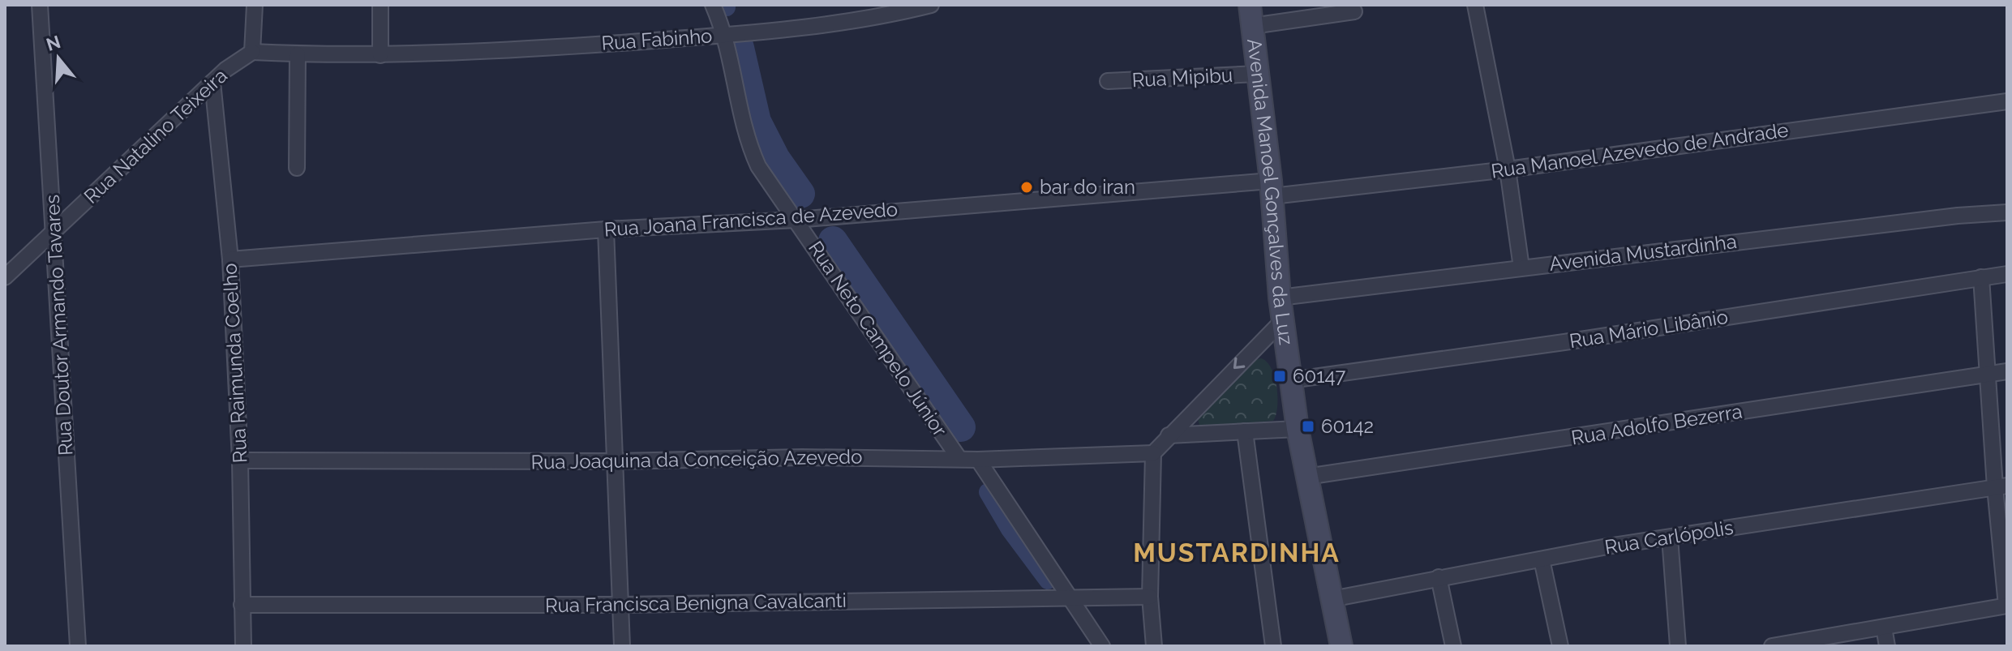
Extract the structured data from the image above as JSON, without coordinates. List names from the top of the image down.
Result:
{
  "streets": {
    "main road": ["Avenida Manoel Gonçalves da Luz"],
    "street": [
      "Rua Fabinho",
      "Rua Mipibu",
      "Rua Natalino Teixeira",
      "Rua Manoel Azevedo de Andrade",
      "Rua Joana Francisca de Azevedo",
      "Avenida Mustardinha",
      "Rua Doutor Armando Tavares",
      "Rua Mário Libânio",
      "Rua Neto Campelo Júnior",
      "Rua Raimunda Coelho",
      "Rua Adolfo Bezerra",
      "Rua Joaquina da Conceição Azevedo",
      "Rua Carlópolis",
      "Rua Francisca Benigna Cavalcanti"
    ]
  },
  "crossings": [
    ["Rua Fabinho", "Rua Natalino Teixeira"],
    ["Rua Fabinho", "Rua Neto Campelo Júnior"],
    ["Rua Mipibu", "Avenida Manoel Gonçalves da Luz"],
    ["Rua Natalino Teixeira", "Rua Doutor Armando Tavares"],
    ["Rua Natalino Teixeira", "Rua Raimunda Coelho"],
    ["Rua Manoel Azevedo de Andrade", "Avenida Manoel Gonçalves da Luz"],
    ["Rua Manoel Azevedo de Andrade", "Rua Joana Francisca de Azevedo"],
    ["Avenida Manoel Gonçalves da Luz", "Rua Joana Francisca de Azevedo"],
    ["Avenida Manoel Gonçalves da Luz", "Avenida Mustardinha"],
    ["Avenida Manoel Gonçalves da Luz", "Rua Mário Libânio"],
    ["Avenida Manoel Gonçalves da Luz", "Rua Adolfo Bezerra"],
    ["Avenida Manoel Gonçalves da Luz", "Rua Carlópolis"],
    ["Rua Joana Francisca de Azevedo", "Rua Neto Campelo Júnior"],
    ["Rua Joana Francisca de Azevedo", "Rua Raimunda Coelho"],
    ["Rua Neto Campelo Júnior", "Rua Joaquina da Conceição Azevedo"],
    ["Rua Raimunda Coelho", "Rua Joaquina da Conceição Azevedo"],
    ["Rua Raimunda Coelho", "Rua Francisca Benigna Cavalcanti"]
  ],
  "districts": ["MUSTARDINHA"],
  "places": {
    "other": ["bar do iran"],
    "transit": ["60147", "60142"]
  },
  "north": "top"
}
